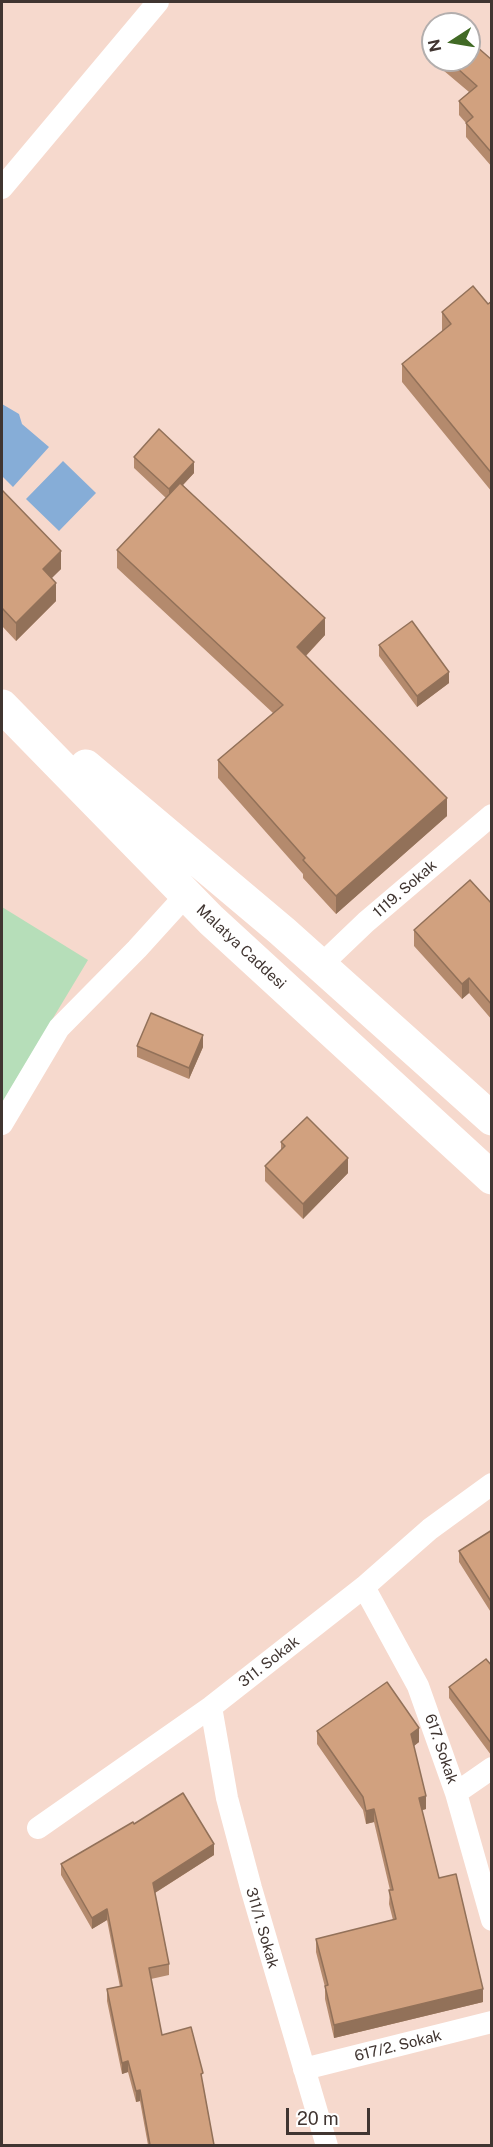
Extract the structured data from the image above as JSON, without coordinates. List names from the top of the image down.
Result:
{
  "streets": {
    "main road": ["Malatya Caddesi"],
    "street": [
      "1119. Sokak",
      "311. Sokak",
      "617. Sokak",
      "311/1. Sokak",
      "617/2. Sokak"
    ]
  },
  "crossings": [
    ["311. Sokak", "617. Sokak"],
    ["311. Sokak", "311/1. Sokak"],
    ["311/1. Sokak", "617/2. Sokak"]
  ],
  "scale_bar": "20 m",
  "north": "left"
}
